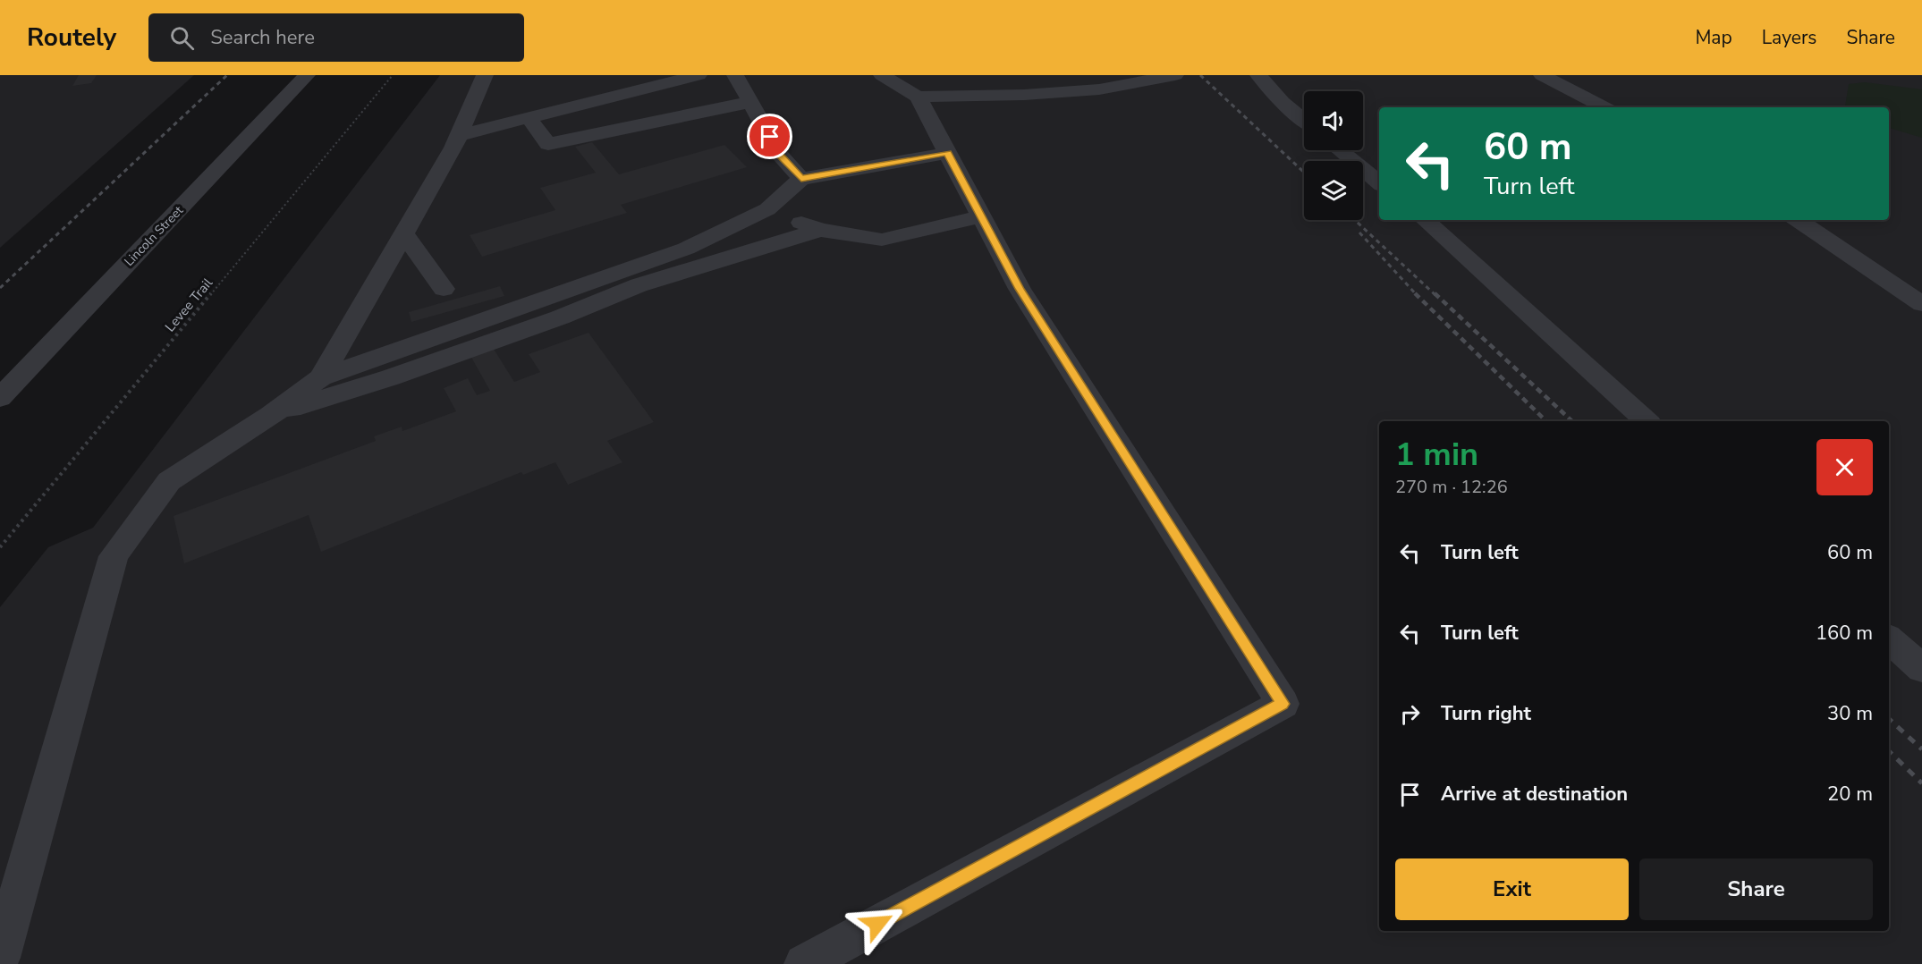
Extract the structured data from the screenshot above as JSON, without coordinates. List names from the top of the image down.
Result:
{
  "streets": {
    "street": ["Lincoln Street"],
    "path": ["Levee Trail"]
  },
  "page": {
    "header": "Routely",
    "search": "Search here",
    "nav": ["Map", "Layers", "Share"],
    "turn": ["60 m", "Turn left"],
    "heading": ["1 min", "270 m · 12:26"],
    "list": [
      {
        "name": "Turn left",
        "value": "60 m"
      },
      {
        "name": "Turn left",
        "value": "160 m"
      },
      {
        "name": "Turn right",
        "value": "30 m"
      },
      {
        "name": "Arrive at destination",
        "value": "20 m"
      }
    ],
    "buttons": ["Exit", "Share"]
  }
}
